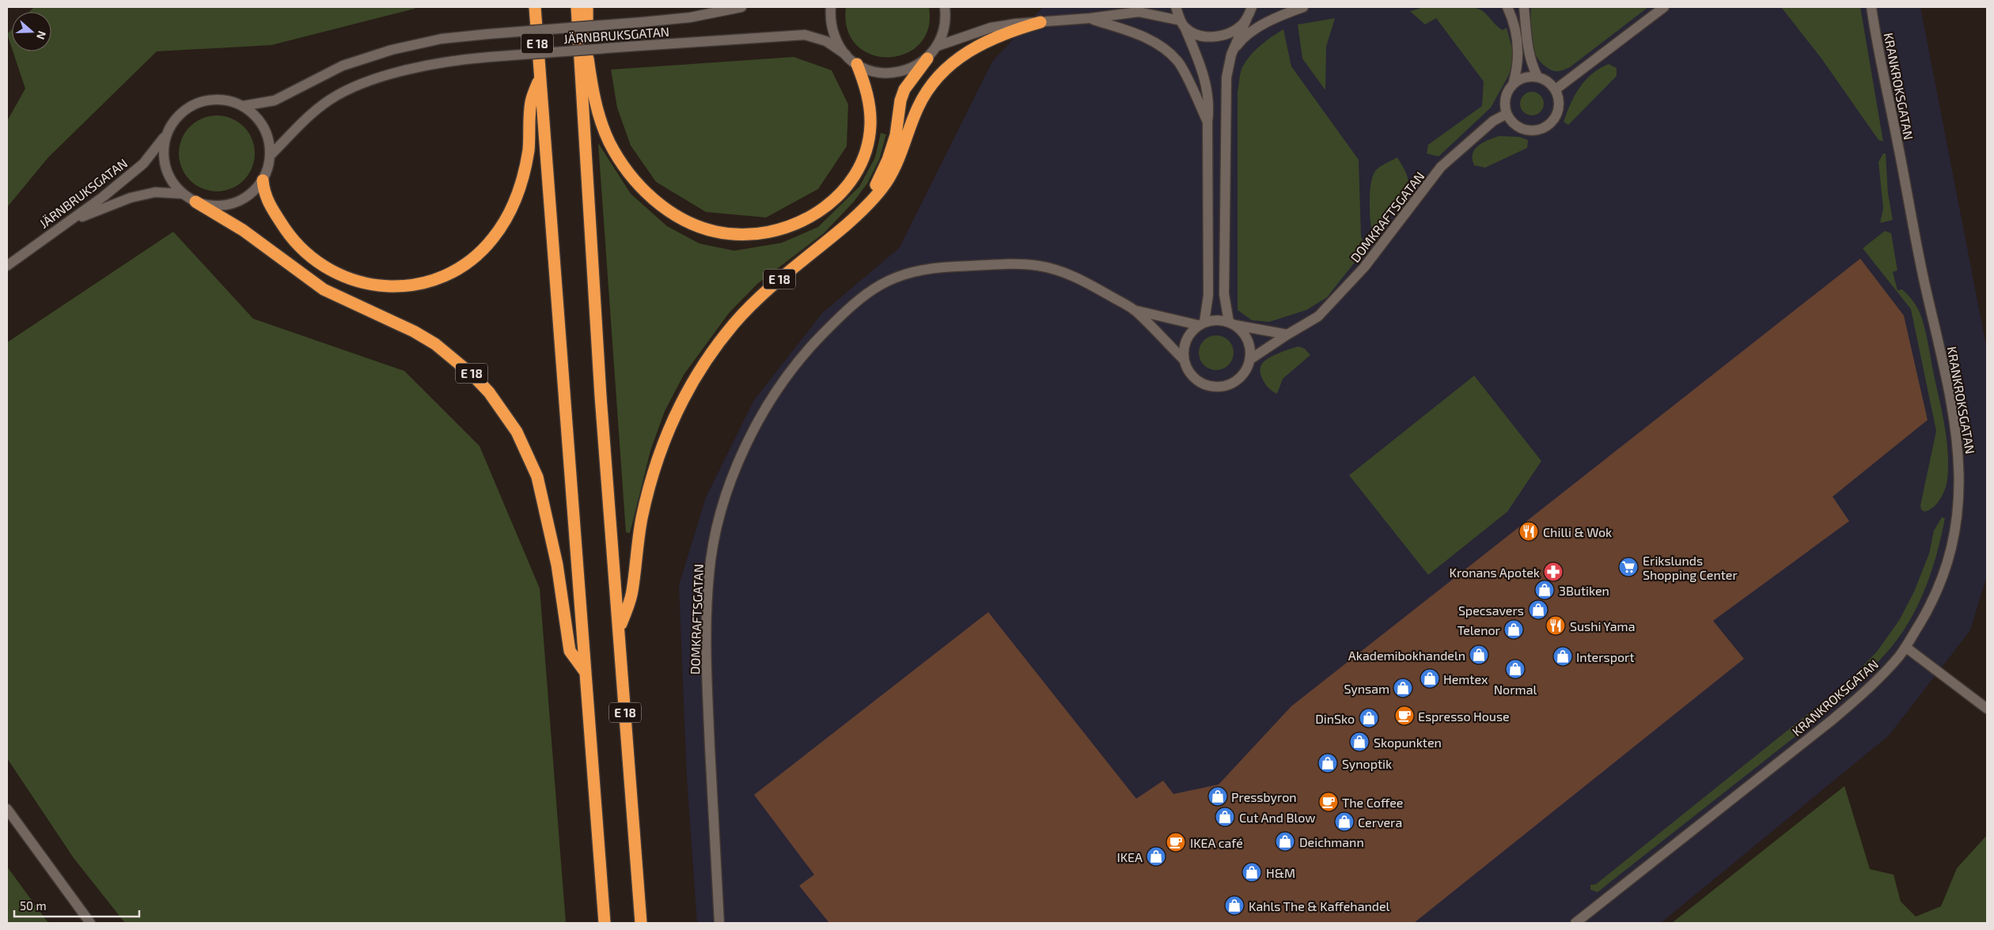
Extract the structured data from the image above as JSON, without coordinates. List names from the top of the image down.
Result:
{
  "streets": {
    "highway": ["E 18"],
    "street": ["JÄRNBRUKSGATAN", "KRANKROKSGATAN", "DOMKRAFTSGATAN"]
  },
  "crossings": [
    ["JÄRNBRUKSGATAN", "E 18"]
  ],
  "places": {
    "restaurant": ["Chilli & Wok", "Sushi Yama"],
    "supermarket": ["Erikslunds Shopping Center"],
    "pharmacy": ["Kronans Apotek"],
    "shop": [
      "3Butiken",
      "Specsavers",
      "Telenor",
      "Akademibokhandeln",
      "Intersport",
      "Normal",
      "Hemtex",
      "Synsam",
      "DinSko",
      "Skopunkten",
      "Synoptik",
      "Pressbyron",
      "Cut And Blow",
      "Cervera",
      "Deichmann",
      "IKEA",
      "H&M",
      "Kahls The & Kaffehandel"
    ],
    "cafe": ["Espresso House", "The Coffee", "IKEA café"]
  },
  "scale_bar": "50 m",
  "north": "right"
}
